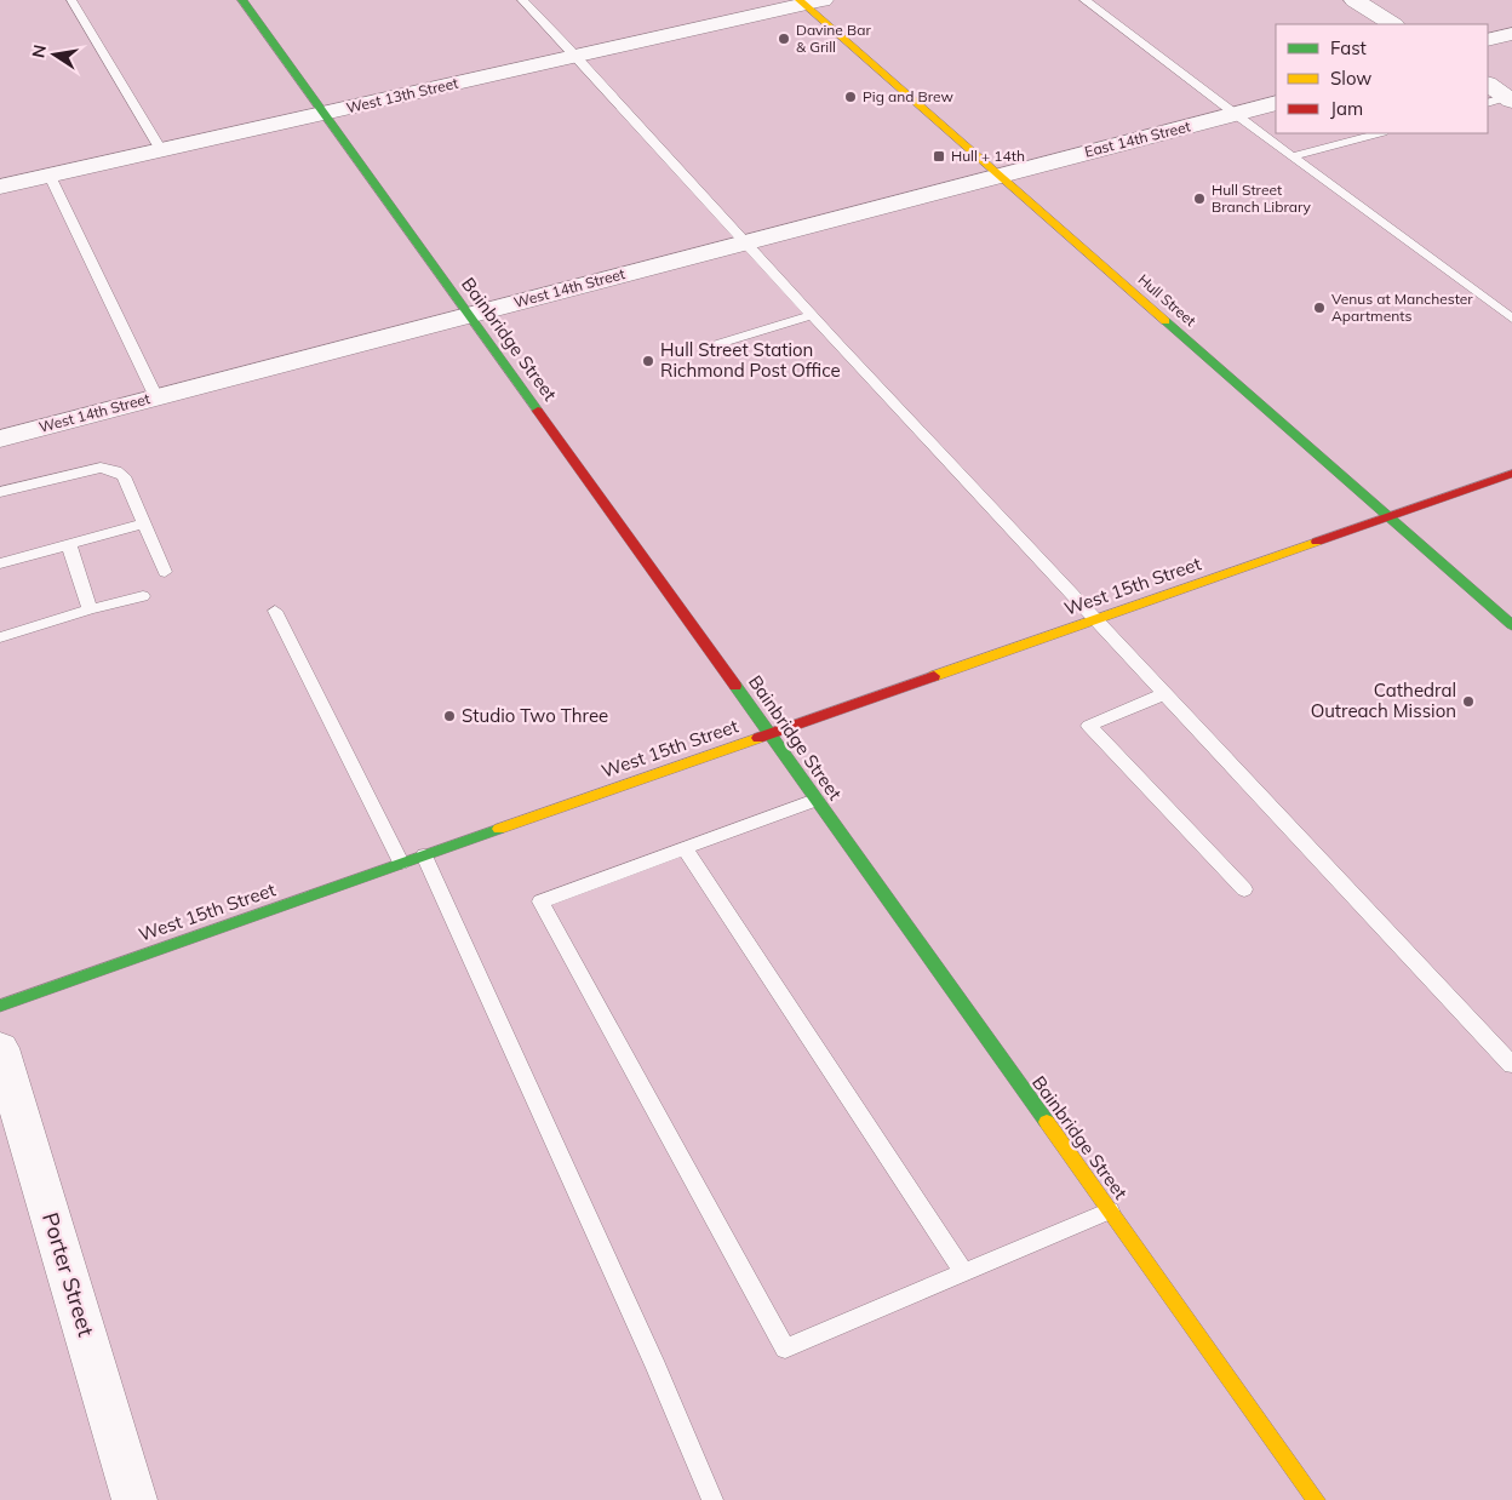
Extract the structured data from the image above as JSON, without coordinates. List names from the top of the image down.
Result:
{
  "streets": {
    "street": [
      "West 13th Street",
      "East 14th Street",
      "West 14th Street",
      "Hull Street",
      "Bainbridge Street",
      "West 15th Street",
      "Porter Street"
    ]
  },
  "crossings": [
    ["West 13th Street", "Hull Street"],
    ["West 13th Street", "Bainbridge Street"],
    ["East 14th Street", "West 14th Street"],
    ["East 14th Street", "Hull Street"],
    ["West 14th Street", "Hull Street"],
    ["West 14th Street", "Bainbridge Street"],
    ["Hull Street", "West 15th Street"],
    ["Bainbridge Street", "West 15th Street"]
  ],
  "places": {
    "other": [
      "Davine Bar & Grill",
      "Pig and Brew",
      "Hull Street Branch Library",
      "Venus at Manchester Apartments",
      "Hull Street Station Richmond Post Office",
      "Cathedral Outreach Mission",
      "Studio Two Three"
    ],
    "transit": ["Hull + 14th"]
  },
  "legend": ["Fast", "Slow", "Jam"],
  "north": "left"
}
